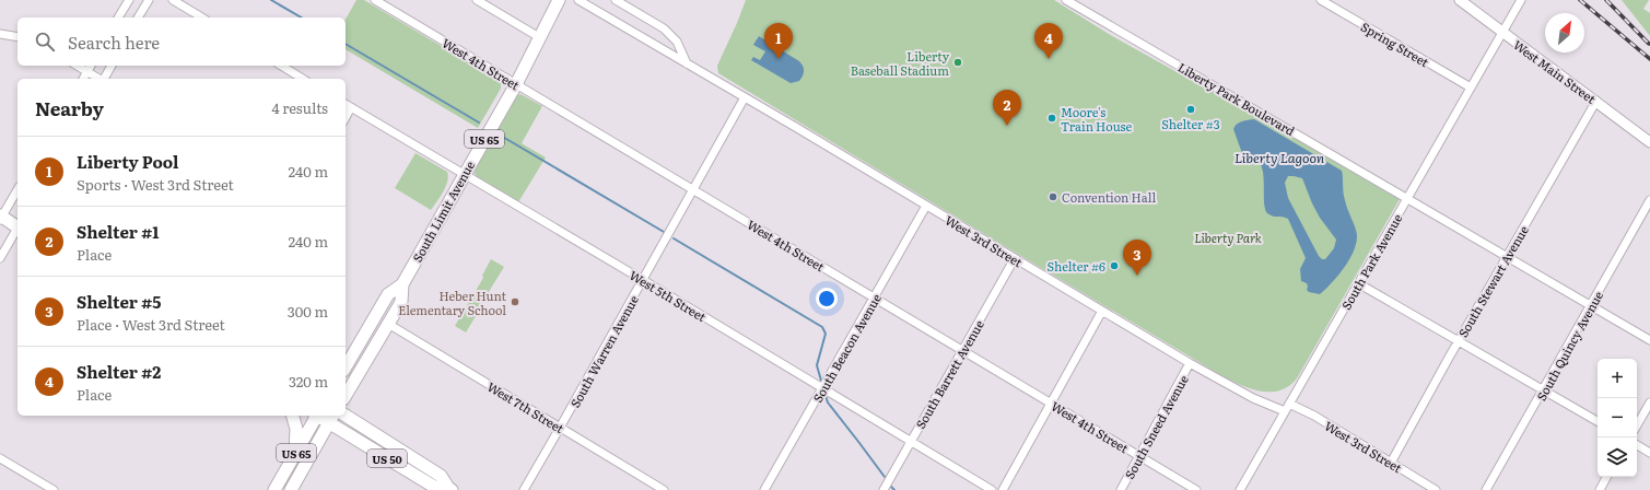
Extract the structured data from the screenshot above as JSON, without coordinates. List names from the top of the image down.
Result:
{
  "streets": {
    "highway": ["US 65", "South Limit Avenue", "US 50"],
    "main road": ["West Main Street"],
    "street": [
      "Spring Street",
      "West 4th Street",
      "Liberty Park Boulevard",
      "West 3rd Street",
      "South Park Avenue",
      "South Stewart Avenue",
      "West 5th Street",
      "South Quincy Avenue",
      "South Beacon Avenue",
      "South Warren Avenue",
      "South Barrett Avenue",
      "West 7th Street",
      "South Sneed Avenue"
    ]
  },
  "crossings": [
    ["Spring Street", "South Park Avenue"],
    ["West 4th Street", "South Limit Avenue"],
    ["West 4th Street", "South Beacon Avenue"],
    ["West 4th Street", "South Warren Avenue"],
    ["West 4th Street", "South Barrett Avenue"],
    ["West 4th Street", "South Sneed Avenue"],
    ["West Main Street", "South Park Avenue"],
    ["West Main Street", "South Stewart Avenue"],
    ["Liberty Park Boulevard", "South Park Avenue"],
    ["Liberty Park Boulevard", "South Stewart Avenue"],
    ["Liberty Park Boulevard", "South Quincy Avenue"],
    ["US 65", "US 50"],
    ["South Limit Avenue", "West 5th Street"],
    ["South Limit Avenue", "West 7th Street"],
    ["West 3rd Street", "South Park Avenue"],
    ["West 3rd Street", "South Stewart Avenue"],
    ["West 3rd Street", "South Beacon Avenue"],
    ["West 3rd Street", "South Warren Avenue"],
    ["West 3rd Street", "South Barrett Avenue"],
    ["West 3rd Street", "South Sneed Avenue"],
    ["West 5th Street", "South Beacon Avenue"],
    ["West 5th Street", "South Warren Avenue"],
    ["West 5th Street", "South Barrett Avenue"],
    ["South Warren Avenue", "West 7th Street"]
  ],
  "water": ["Liberty Lagoon"],
  "parks": ["Liberty Park"],
  "places": [
    "Liberty Baseball Stadium",
    "Shelter #3",
    "Moore's Train House",
    "Convention Hall",
    "Shelter #6",
    "Heber Hunt Elementary School"
  ],
  "north": "top right",
  "page": {
    "search": "Search here",
    "pins": [
      "1",
      "4",
      "2",
      "3"
    ],
    "heading": ["Nearby", "4 results"],
    "list": [
      {
        "mark": "1",
        "name": "Liberty Pool",
        "note": "Sports · West 3rd Street",
        "value": "240 m"
      },
      {
        "mark": "2",
        "name": "Shelter #1",
        "note": "Place",
        "value": "240 m"
      },
      {
        "mark": "3",
        "name": "Shelter #5",
        "note": "Place · West 3rd Street",
        "value": "300 m"
      },
      {
        "mark": "4",
        "name": "Shelter #2",
        "note": "Place",
        "value": "320 m"
      }
    ],
    "map_buttons": ["+", "−"]
  }
}
